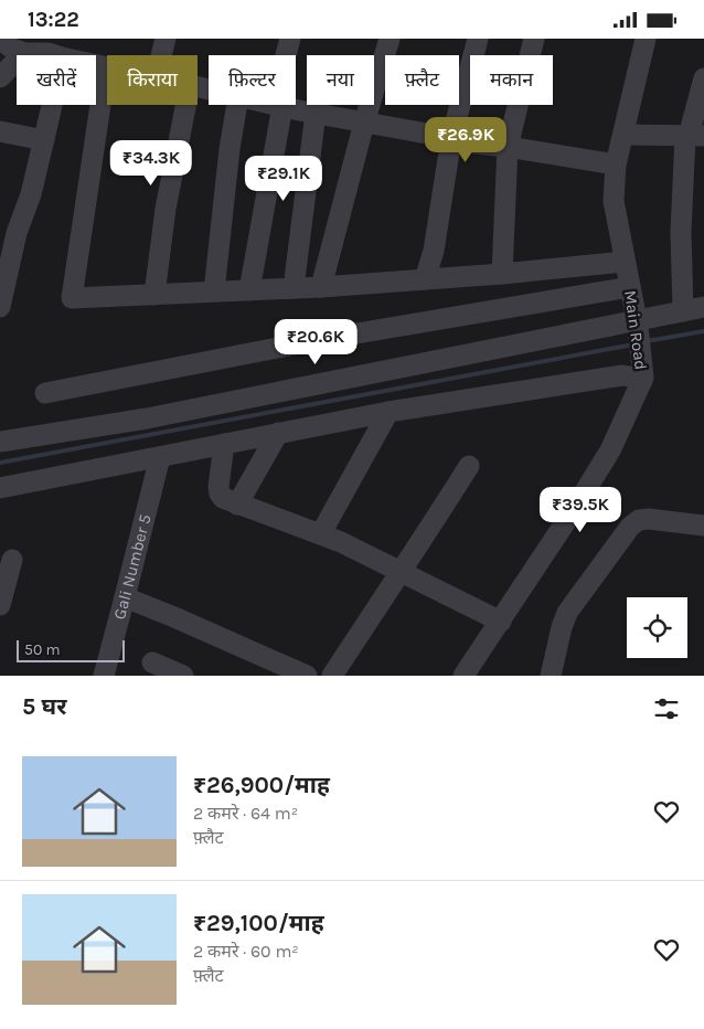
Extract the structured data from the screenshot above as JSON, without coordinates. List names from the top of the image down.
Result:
{
  "streets": {
    "street": ["Main Road", "Gali Number 5"]
  },
  "scale_bar": "50 m",
  "page": {
    "status": "13:22",
    "chip": [
      "खरीदें",
      "किराया",
      "फ़िल्टर",
      "नया",
      "फ़्लैट",
      "मकान"
    ],
    "price": [
      "₹26.9K",
      "₹34.3K",
      "₹29.1K",
      "₹20.6K",
      "₹39.5K"
    ],
    "scale": "50 m",
    "heading": "5 घर",
    "list": [
      {
        "name": "₹26,900/माह",
        "note": "2 कमरे · 64 m² · फ़्लैट"
      },
      {
        "name": "₹29,100/माह",
        "note": "2 कमरे · 60 m² · फ़्लैट"
      }
    ]
  }
}
